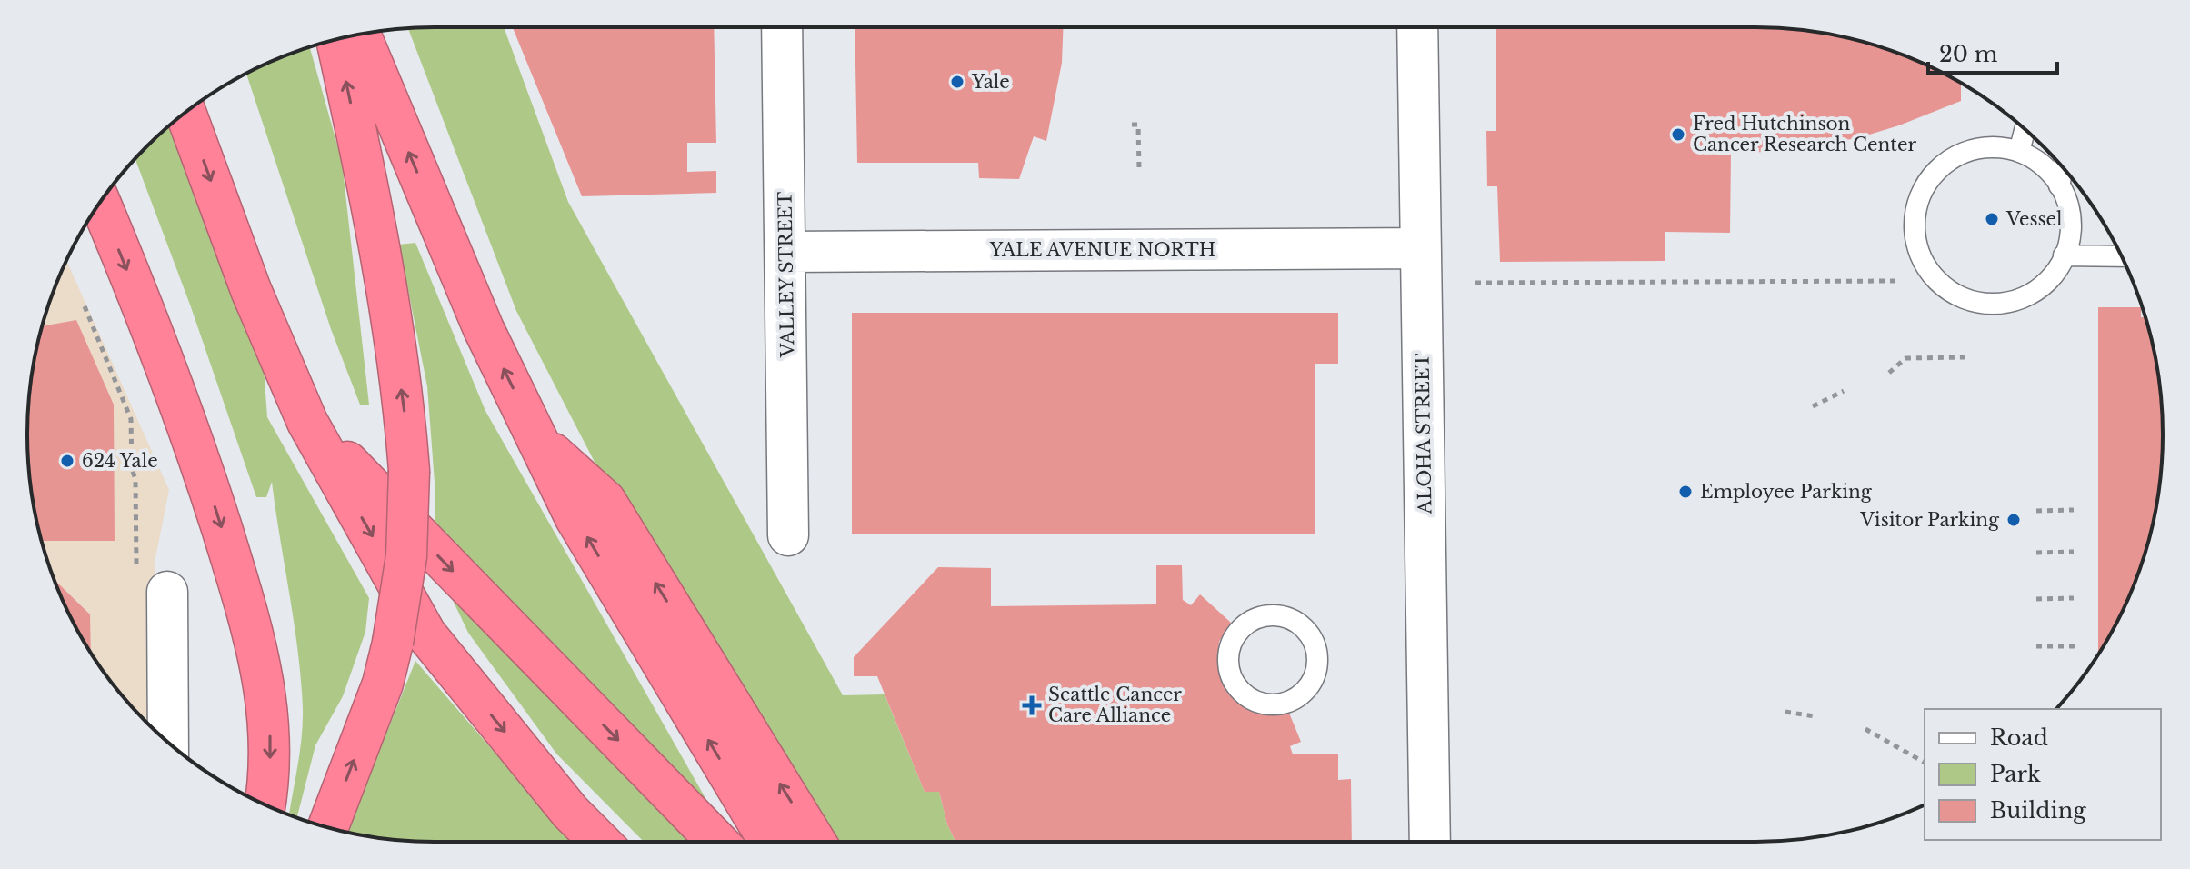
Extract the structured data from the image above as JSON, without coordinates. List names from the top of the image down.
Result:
{
  "streets": {
    "street": ["YALE AVENUE NORTH", "VALLEY STREET", "ALOHA STREET"]
  },
  "crossings": [
    ["YALE AVENUE NORTH", "VALLEY STREET"],
    ["YALE AVENUE NORTH", "ALOHA STREET"]
  ],
  "places": {
    "other": [
      "Yale",
      "Fred Hutchinson Cancer Research Center",
      "Vessel",
      "624 Yale",
      "Employee Parking",
      "Visitor Parking"
    ],
    "health": ["Seattle Cancer Care Alliance"]
  },
  "legend": ["Road", "Park", "Building"],
  "scale_bar": "20 m"
}
